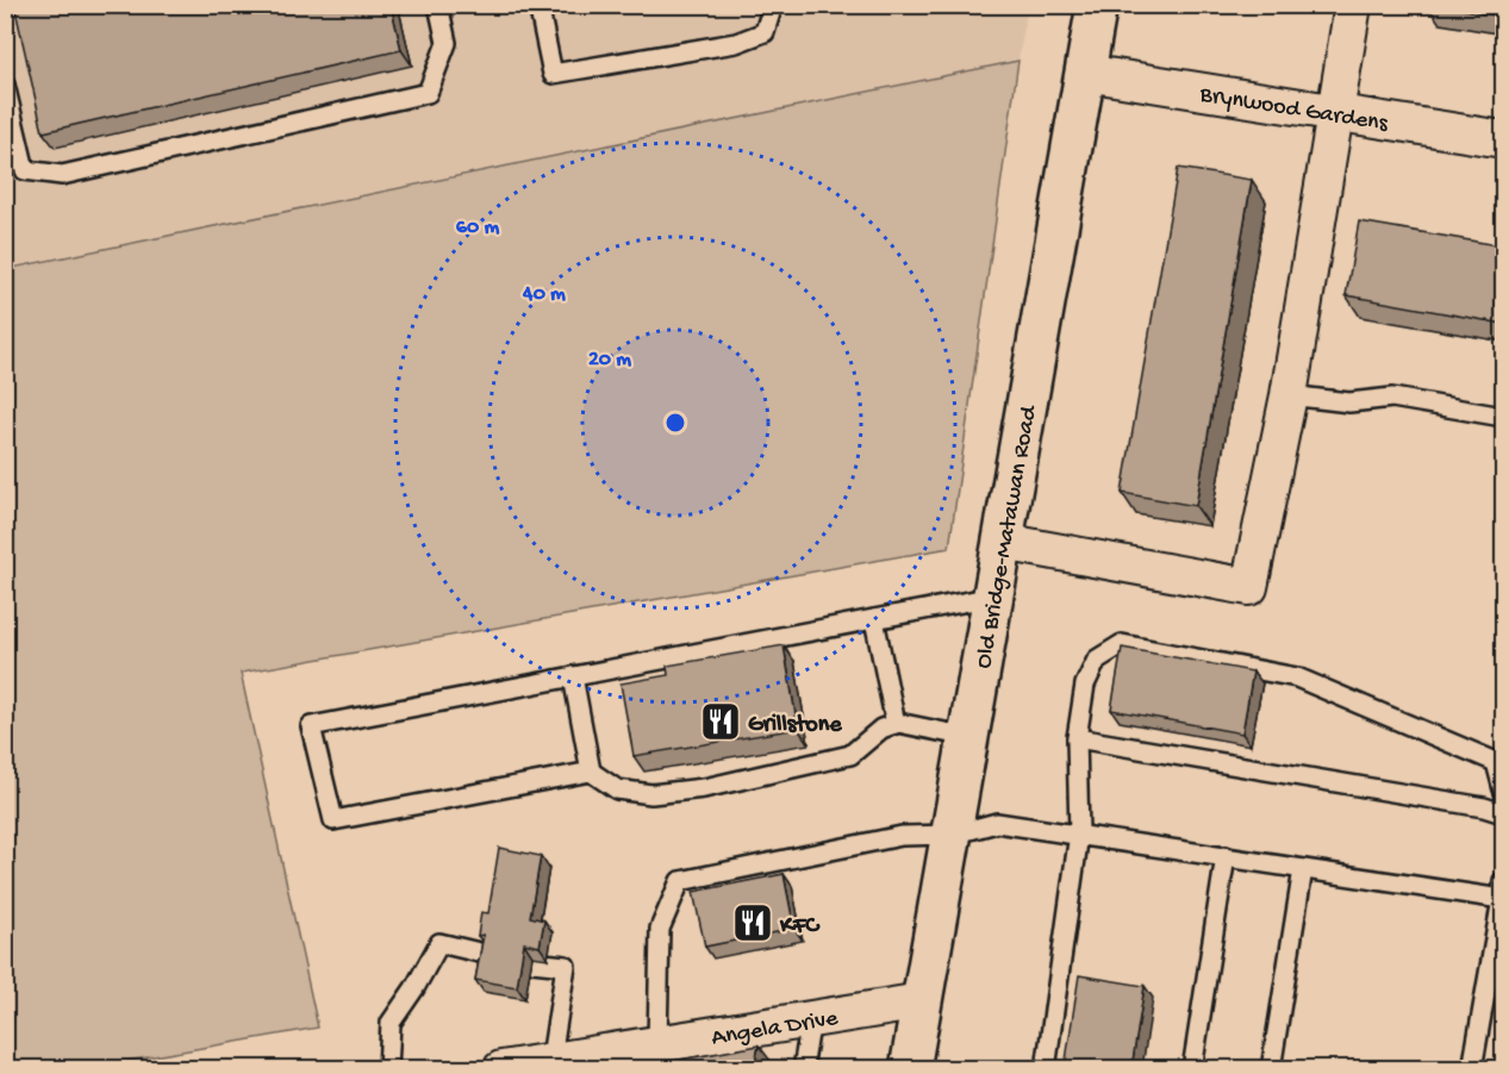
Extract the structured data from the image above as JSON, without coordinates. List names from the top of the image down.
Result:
{
  "streets": {
    "main road": ["Old Bridge-Matawan Road"],
    "street": ["Brynwood Gardens", "Angela Drive"]
  },
  "crossings": [
    ["Brynwood Gardens", "Old Bridge-Matawan Road"],
    ["Old Bridge-Matawan Road", "Angela Drive"]
  ],
  "places": {
    "restaurant": ["Grillstone", "KFC"]
  },
  "rings": ["60 m", "40 m", "20 m"]
}
